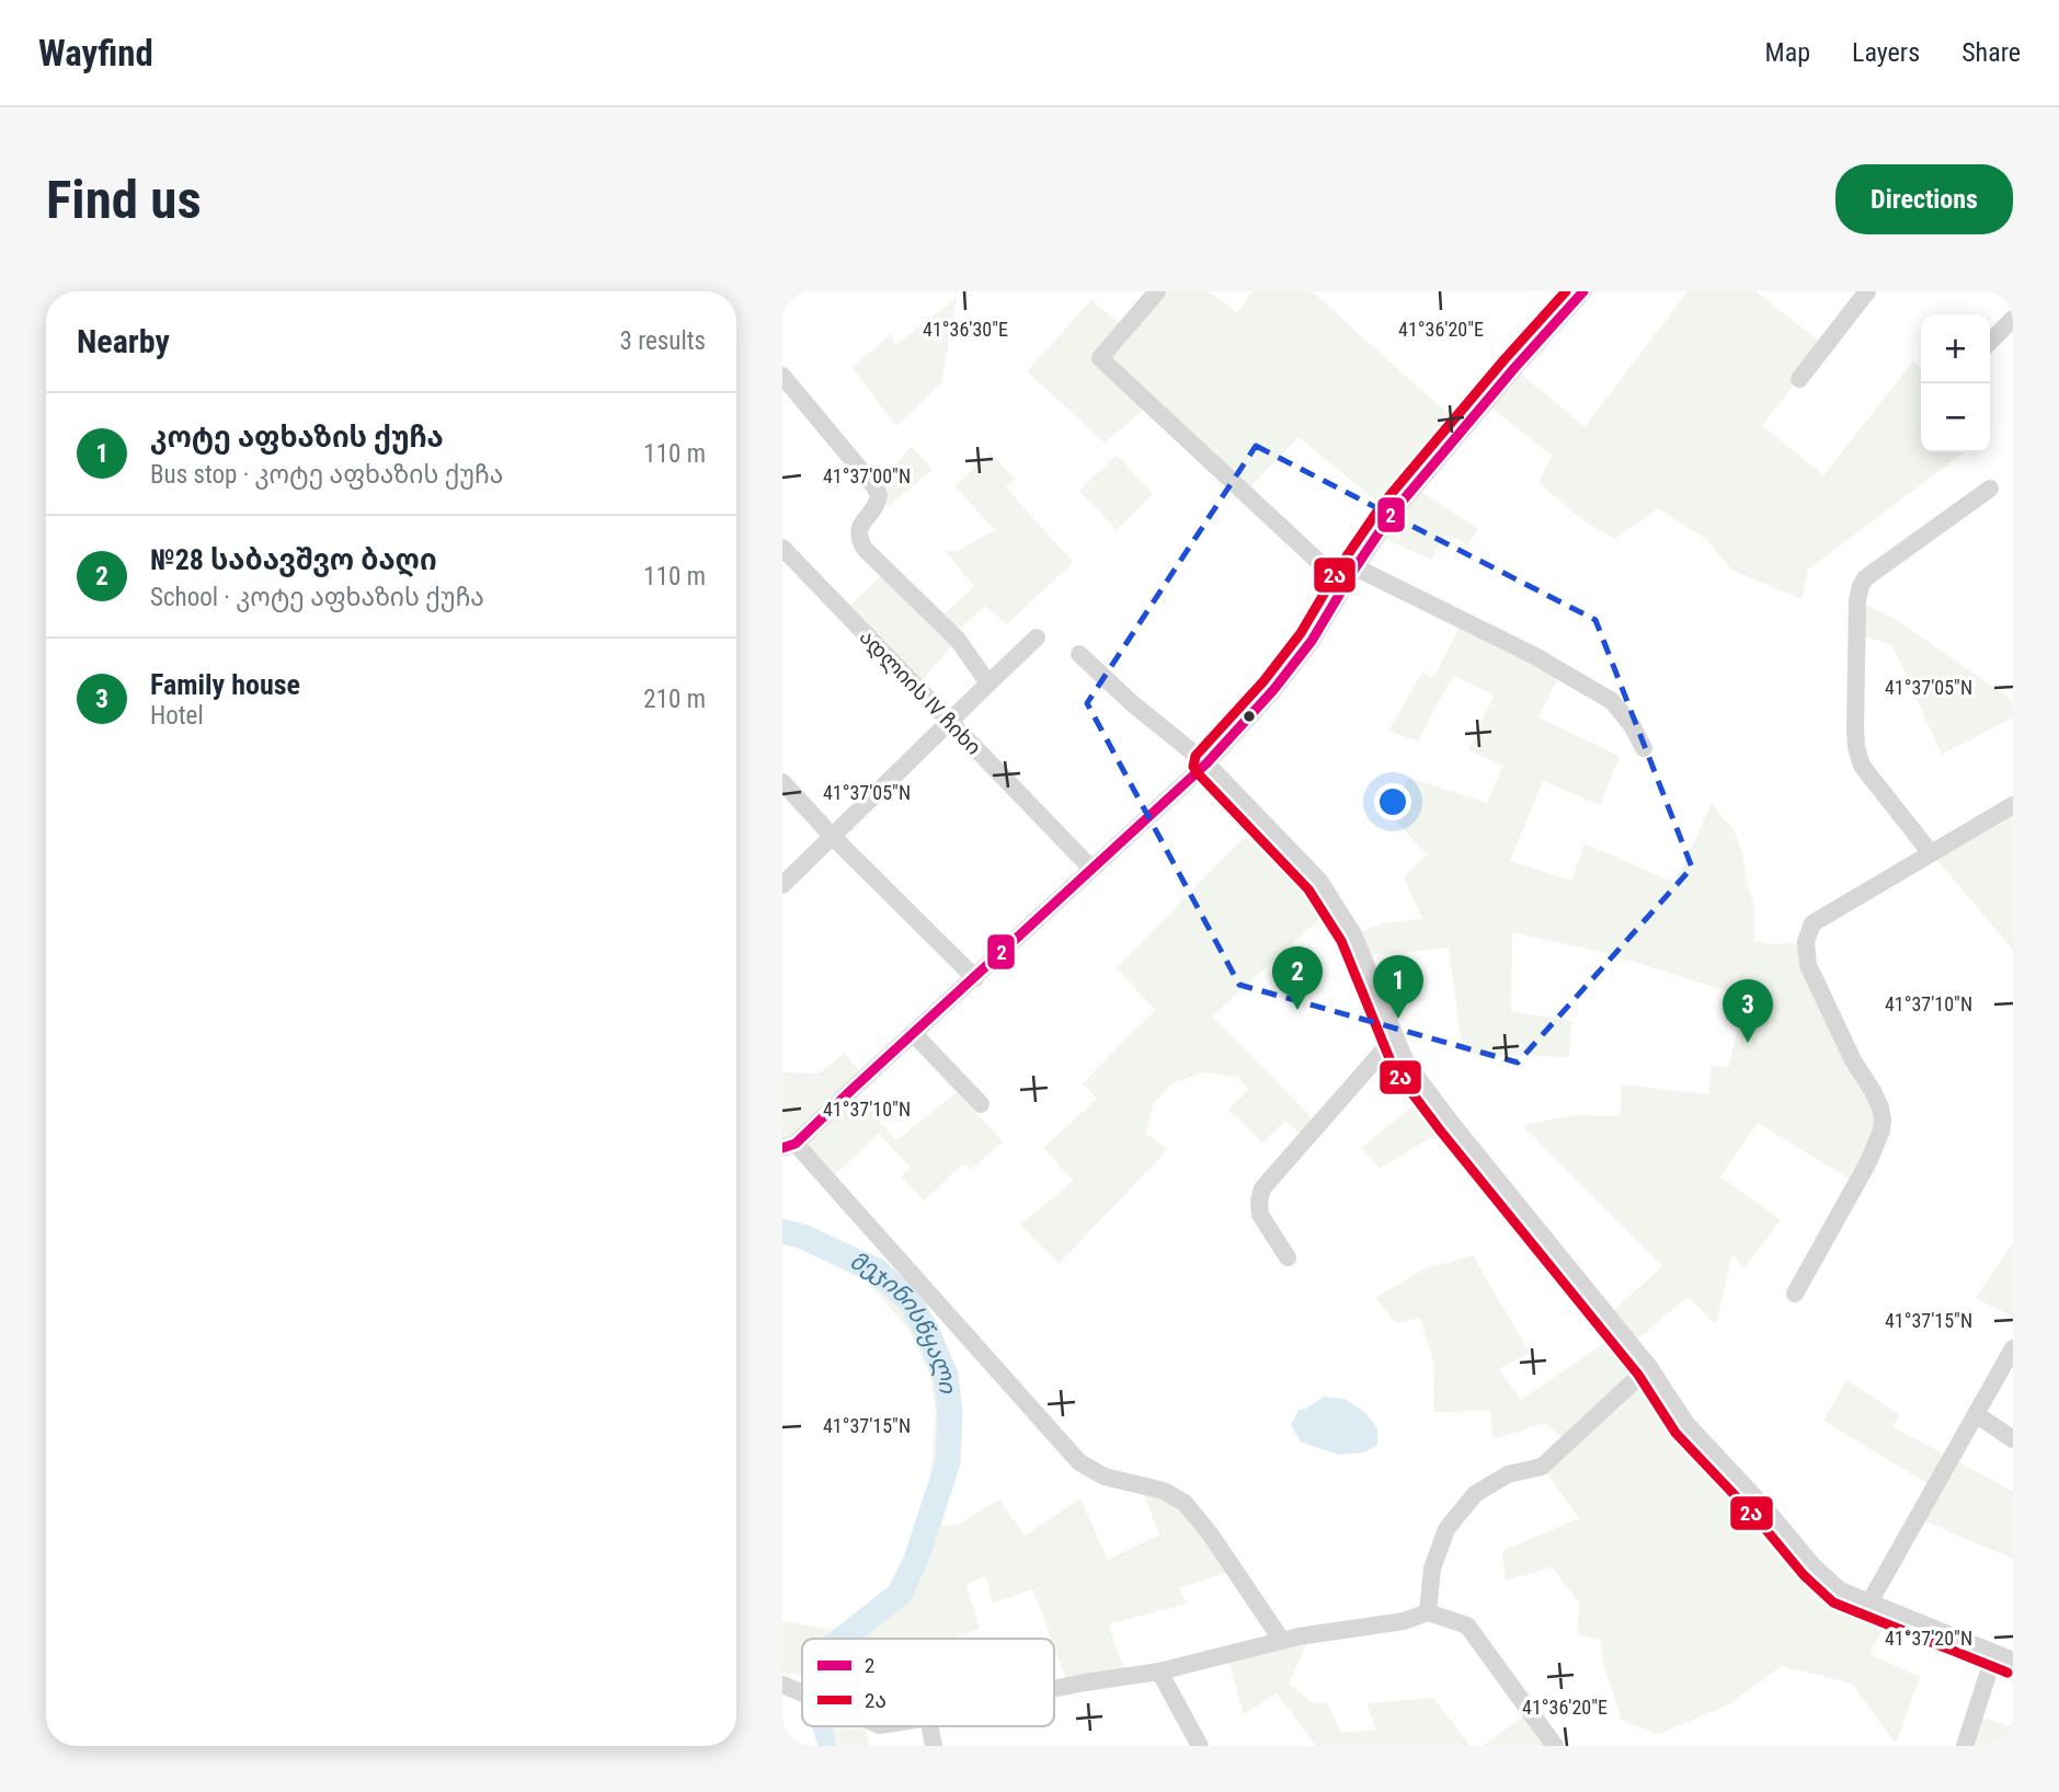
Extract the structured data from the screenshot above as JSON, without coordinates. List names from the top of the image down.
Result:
{
  "streets": {
    "street": ["ადლიის IV ჩიხი"]
  },
  "water": ["მეჯინისწყალი"],
  "lines": ["transit line 2", "transit line 2ა"],
  "legend": ["2", "2ა"],
  "page": {
    "header": "Wayfind",
    "nav": ["Map", "Layers", "Share"],
    "buttons": "Directions",
    "title": "Find us",
    "heading": ["Nearby", "3 results"],
    "map_buttons": ["+", "−"],
    "list": [
      {
        "mark": "1",
        "name": "კოტე აფხაზის ქუჩა",
        "note": "Bus stop · კოტე აფხაზის ქუჩა",
        "value": "110 m"
      },
      {
        "mark": "2",
        "name": "№28 საბავშვო ბაღი",
        "note": "School · კოტე აფხაზის ქუჩა",
        "value": "110 m"
      },
      {
        "mark": "3",
        "name": "Family house",
        "note": "Hotel",
        "value": "210 m"
      }
    ],
    "pins": ["2", "1", "3"]
  },
  "coordinates": [
    "41°36'30\"E",
    "41°36'20\"E",
    "41°37'00\"N",
    "41°37'05\"N",
    "41°37'10\"N",
    "41°37'15\"N",
    "41°37'20\"N"
  ]
}
